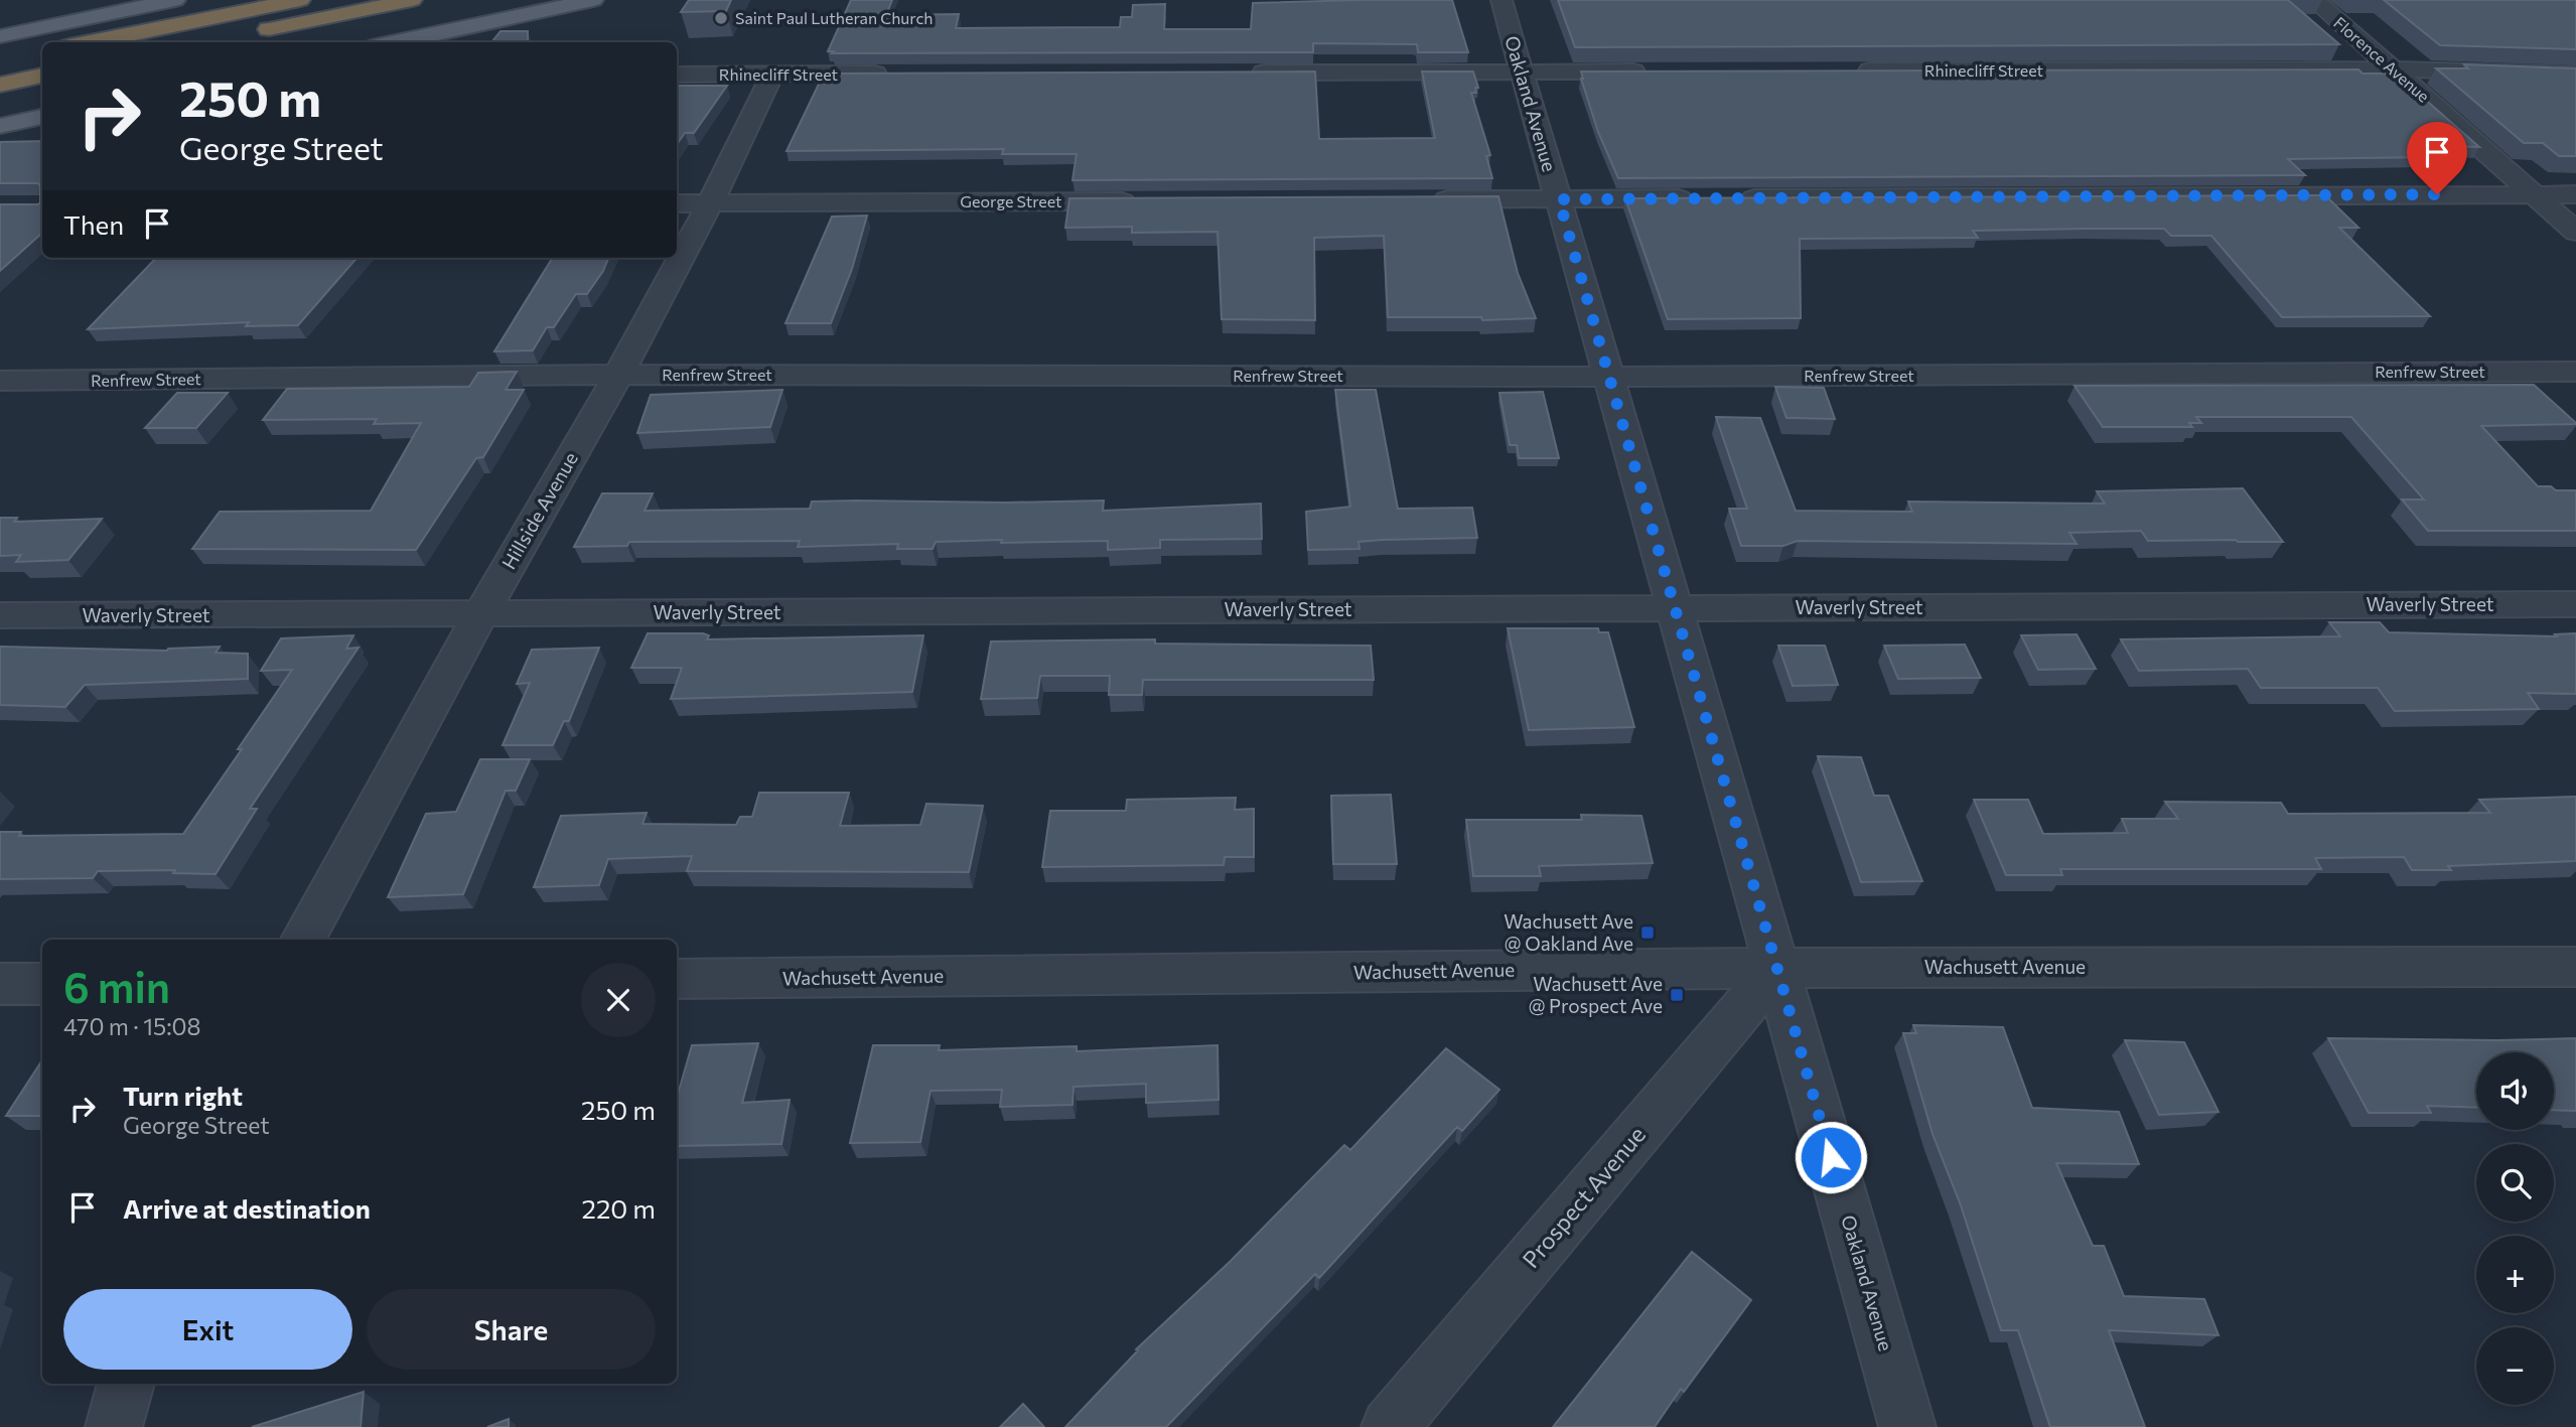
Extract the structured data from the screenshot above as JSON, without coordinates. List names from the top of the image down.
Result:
{
  "streets": {
    "street": [
      "Florence Avenue",
      "Rhinecliff Street",
      "Oakland Avenue",
      "George Street",
      "Renfrew Street",
      "Hillside Avenue",
      "Waverly Street",
      "Wachusett Avenue",
      "Prospect Avenue"
    ]
  },
  "crossings": [
    ["Florence Avenue", "Rhinecliff Street"],
    ["Rhinecliff Street", "Hillside Avenue"],
    ["Oakland Avenue", "Renfrew Street"],
    ["Oakland Avenue", "Waverly Street"],
    ["Oakland Avenue", "Wachusett Avenue"],
    ["Oakland Avenue", "Prospect Avenue"],
    ["George Street", "Hillside Avenue"],
    ["Renfrew Street", "Hillside Avenue"],
    ["Hillside Avenue", "Waverly Street"],
    ["Wachusett Avenue", "Prospect Avenue"]
  ],
  "places": {
    "other": ["Saint Paul Lutheran Church"],
    "transit": ["Wachusett Ave @ Oakland Ave", "Wachusett Ave @ Prospect Ave"]
  },
  "page": {
    "turn": ["250 m", "George Street"],
    "then": "Then",
    "heading": ["6 min", "470 m · 15:08"],
    "map_buttons": ["+", "−"],
    "list": [
      {
        "name": "Turn right",
        "note": "George Street",
        "value": "250 m"
      },
      {
        "name": "Arrive at destination",
        "value": "220 m"
      }
    ],
    "buttons": ["Exit", "Share"]
  }
}
